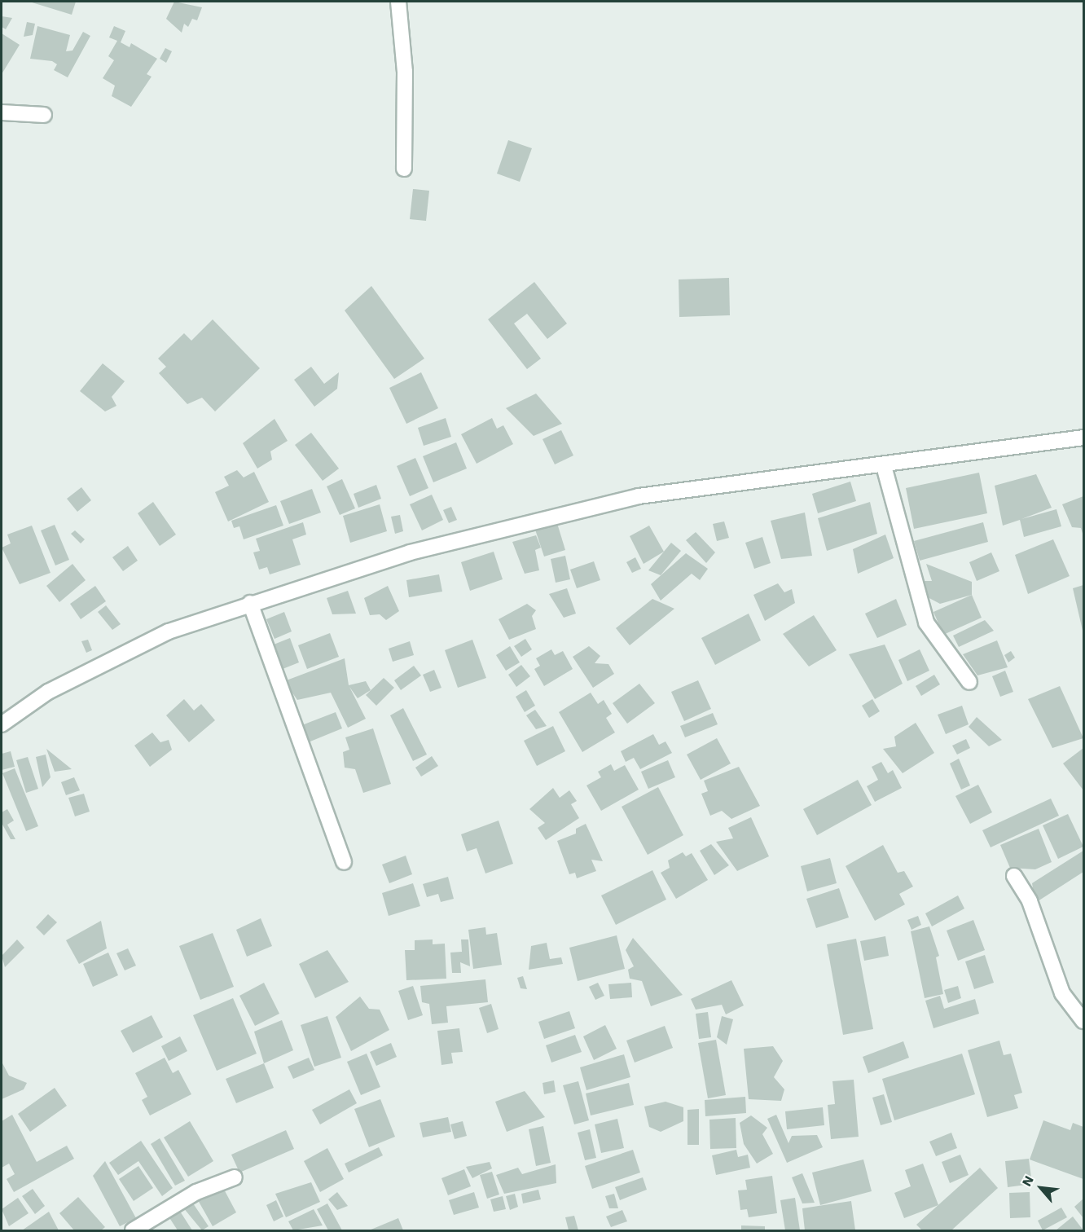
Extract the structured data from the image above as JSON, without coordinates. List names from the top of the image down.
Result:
{
  "north": "top left"
}
